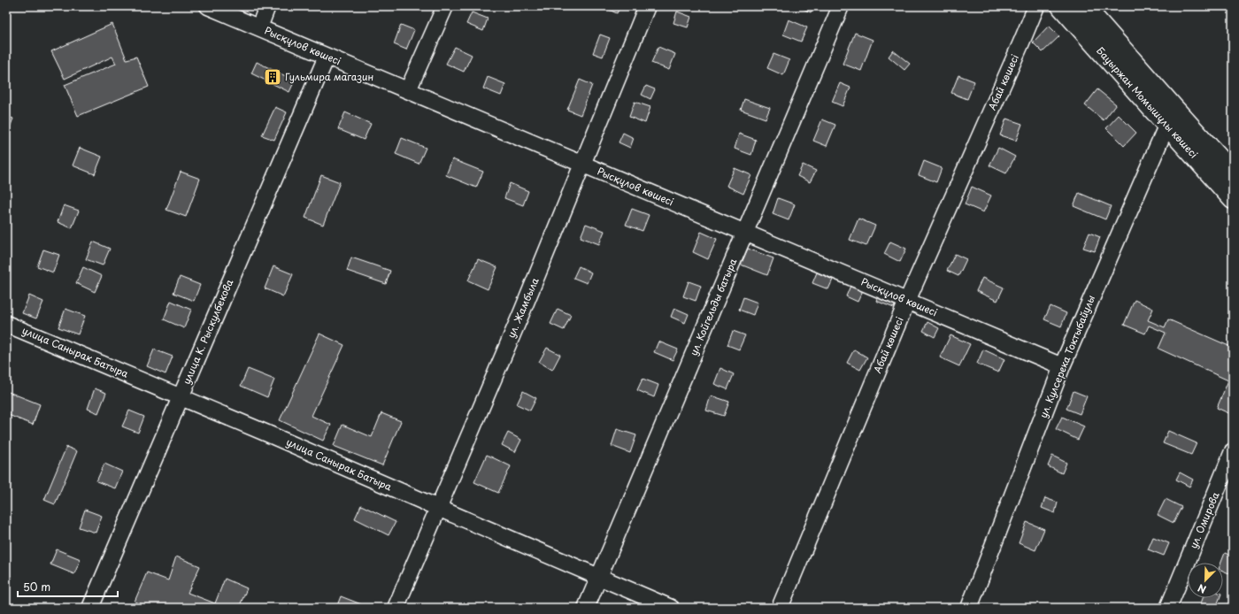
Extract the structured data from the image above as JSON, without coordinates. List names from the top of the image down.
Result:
{
  "streets": {
    "street": [
      "Рысқұлов көшесі",
      "Абай көшесі",
      "Бауыржан Момышұлы көшесі",
      "ул. Койгельды батыра",
      "ул. Жамбыла",
      "улица К. Рыскулбекова",
      "улица Санырак Батыра",
      "ул. Кулсерека Токтыбайулы",
      "ул. Омирова"
    ]
  },
  "crossings": [
    ["Рысқұлов көшесі", "Абай көшесі"],
    ["Рысқұлов көшесі", "ул. Койгельды батыра"],
    ["Рысқұлов көшесі", "ул. Жамбыла"],
    ["Рысқұлов көшесі", "улица К. Рыскулбекова"],
    ["Рысқұлов көшесі", "ул. Кулсерека Токтыбайулы"],
    ["Бауыржан Момышұлы көшесі", "ул. Кулсерека Токтыбайулы"],
    ["ул. Койгельды батыра", "улица Санырак Батыра"],
    ["ул. Жамбыла", "улица Санырак Батыра"],
    ["улица К. Рыскулбекова", "улица Санырак Батыра"]
  ],
  "places": {
    "building": ["Гульмира магазин"]
  },
  "scale_bar": "50 m",
  "north": "bottom left"
}
